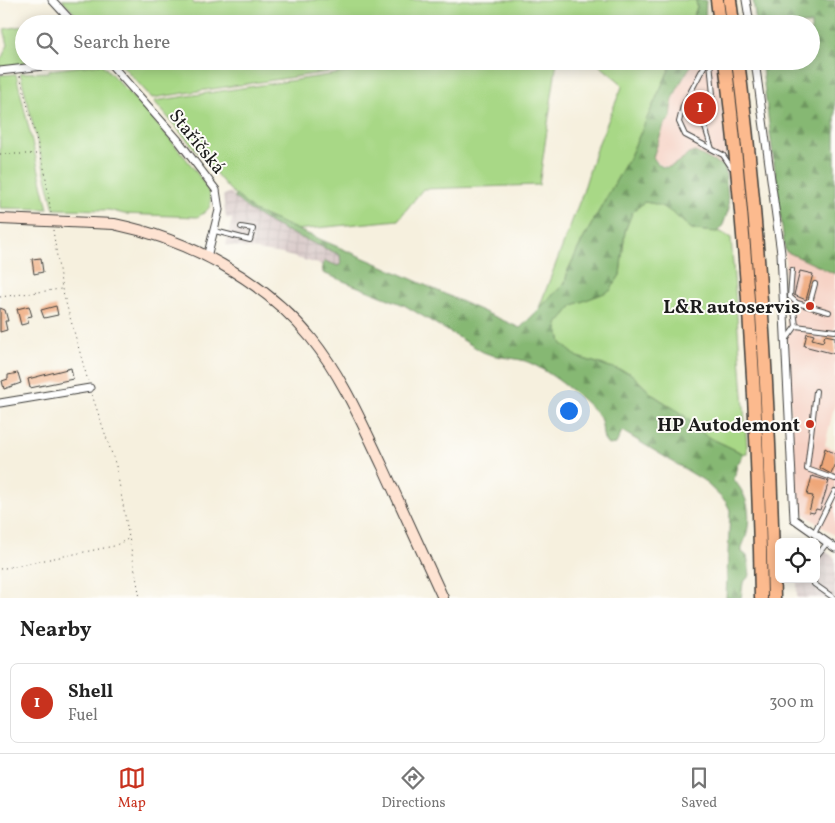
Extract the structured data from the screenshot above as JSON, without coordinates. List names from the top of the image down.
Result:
{
  "streets": {
    "street": ["Staříčská"]
  },
  "places": ["L&R autoservis", "HP Autodemont"],
  "page": {
    "search": "Search here",
    "pins": "1",
    "heading": "Nearby",
    "list": [
      {
        "mark": "1",
        "name": "Shell",
        "note": "Fuel",
        "value": "300 m"
      }
    ],
    "nav": ["Map", "Directions", "Saved"]
  }
}
